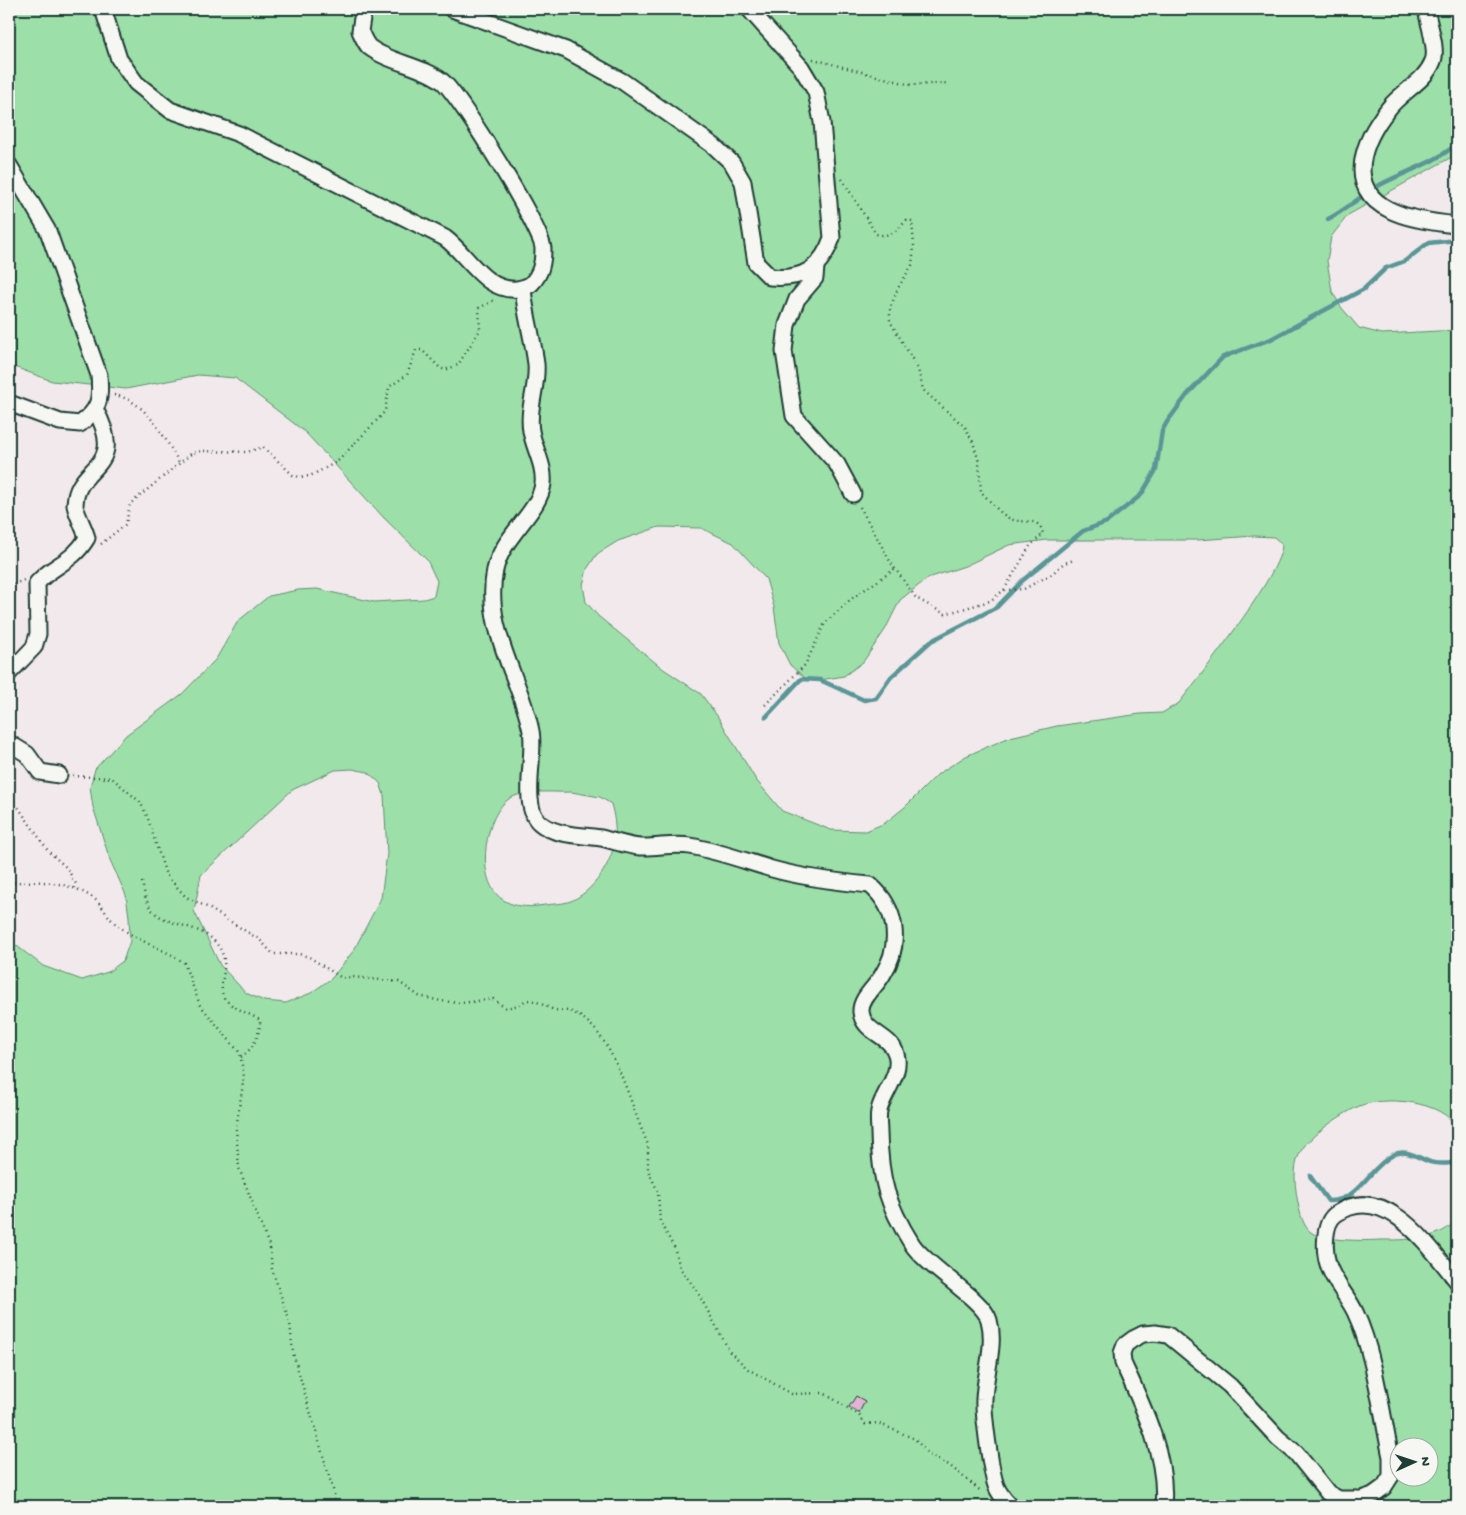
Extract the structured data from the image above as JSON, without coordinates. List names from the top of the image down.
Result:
{
  "north": "right"
}
